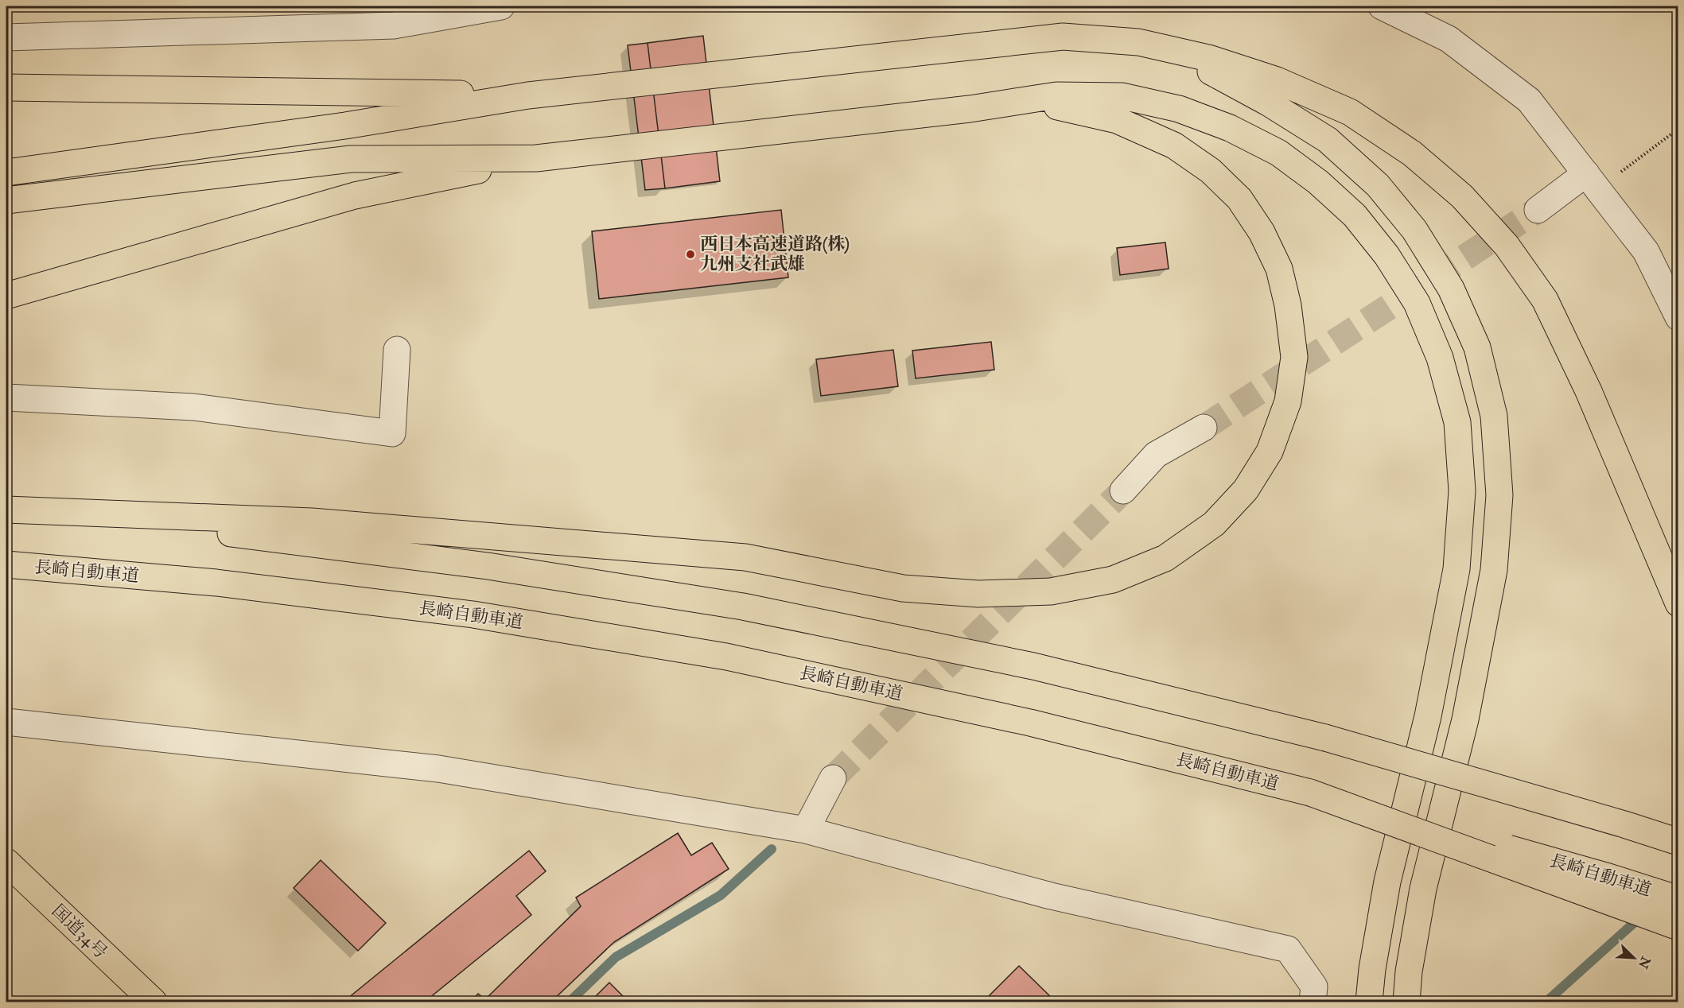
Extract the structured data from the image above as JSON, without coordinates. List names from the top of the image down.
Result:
{
  "streets": {
    "highway": ["長崎自動車道", "国道34号"]
  },
  "places": ["西日本高速道路(株) 九州支社武雄"],
  "north": "bottom right"
}
